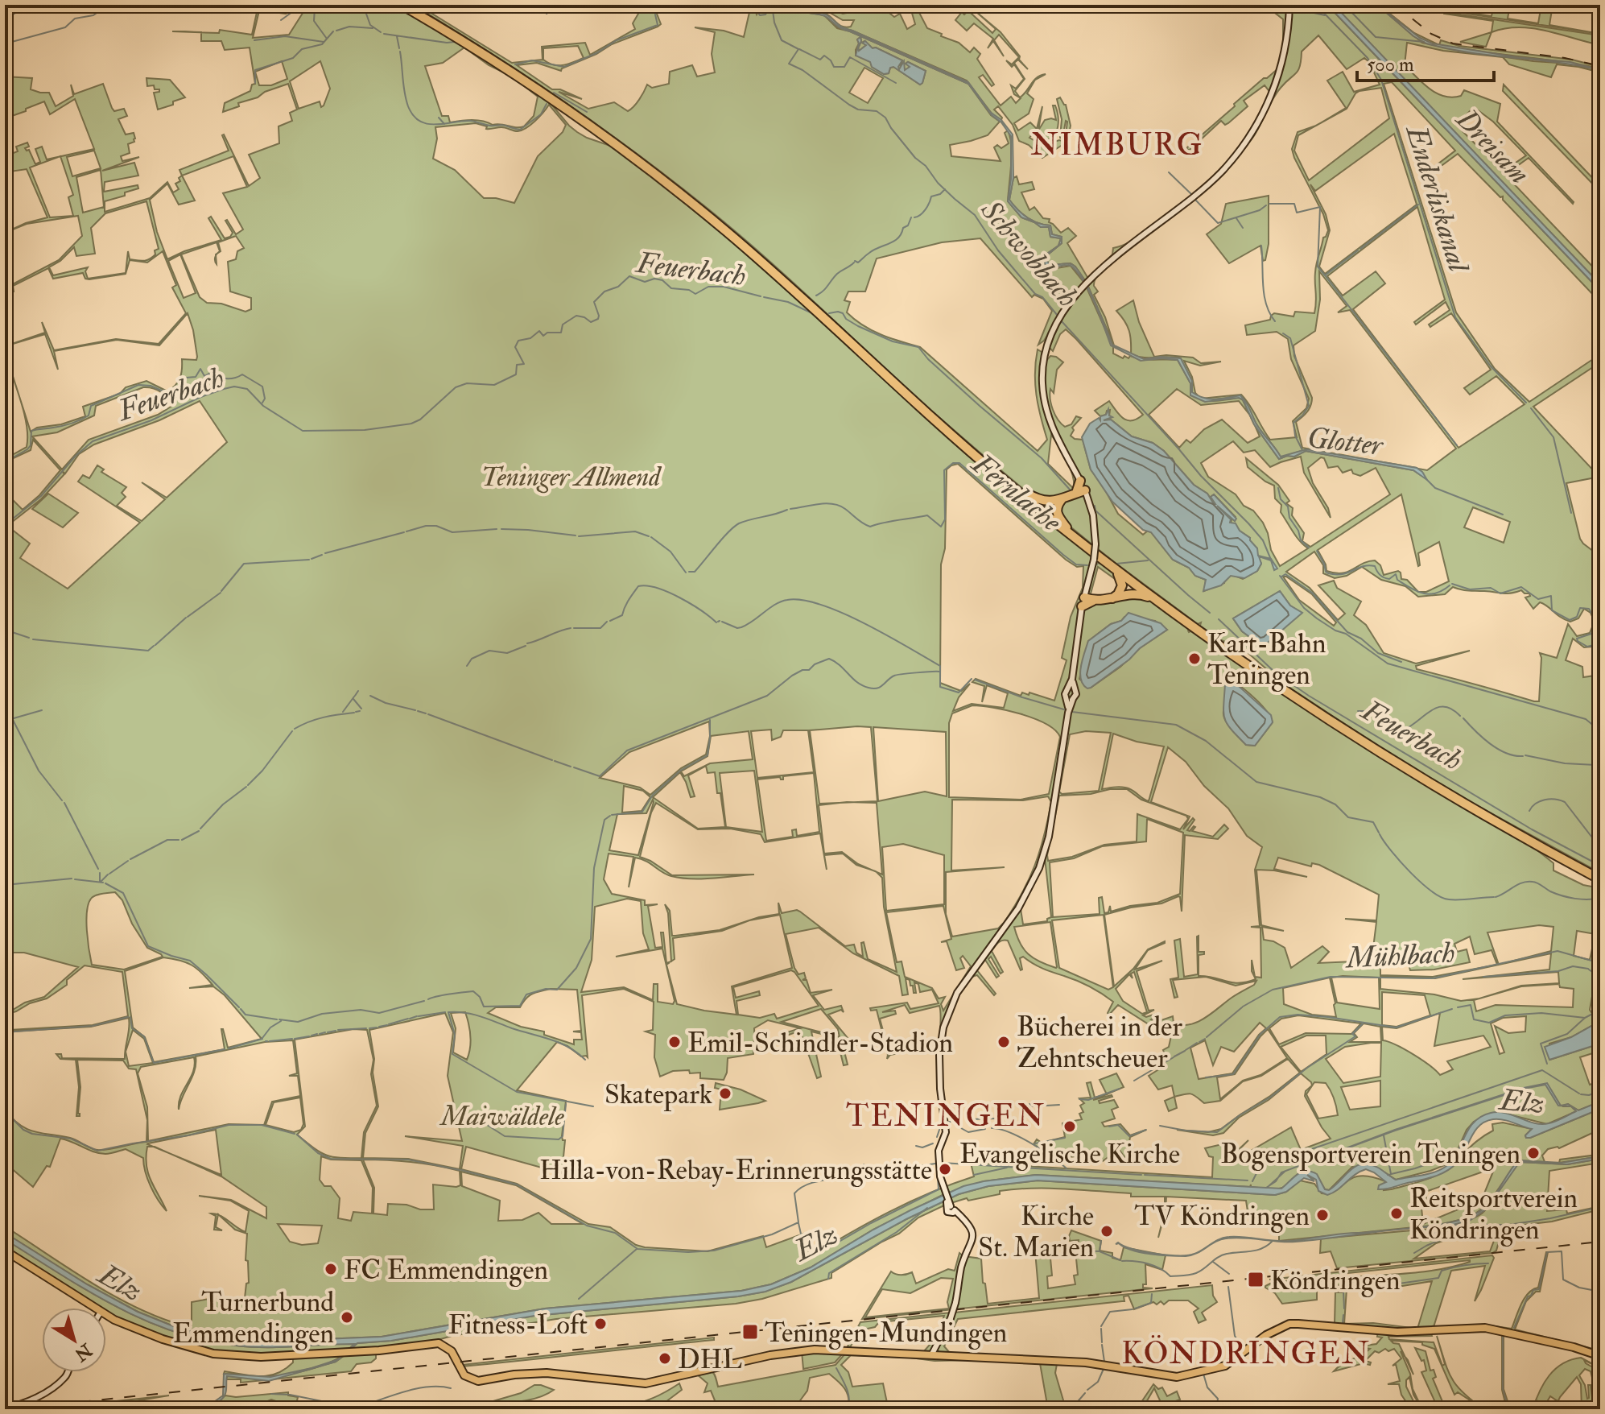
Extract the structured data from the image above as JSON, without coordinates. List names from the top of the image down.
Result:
{
  "districts": ["NIMBURG", "TENINGEN", "KÖNDRINGEN"],
  "water": [
    "Dreisam",
    "Enderliskanal",
    "Schwobbach",
    "Feuerbach",
    "Glotter",
    "Fernlache",
    "Mühlbach",
    "Elz"
  ],
  "parks": ["Teninger Allmend", "Maiwäldele"],
  "places": {
    "other": [
      "Kart-Bahn Teningen",
      "Emil-Schindler-Stadion",
      "Bücherei in der Zehntscheuer",
      "Skatepark",
      "Evangelische Kirche",
      "Bogensportverein Teningen",
      "Hilla-von-Rebay-Erinnerungsstätte",
      "Reitsportverein Köndringen",
      "TV Köndringen",
      "Kirche St. Marien",
      "FC Emmendingen",
      "Turnerbund Emmendingen",
      "Fitness-Loft",
      "DHL"
    ],
    "transit": ["Köndringen", "Teningen-Mundingen"]
  },
  "scale_bar": "500 m",
  "north": "bottom right"
}
